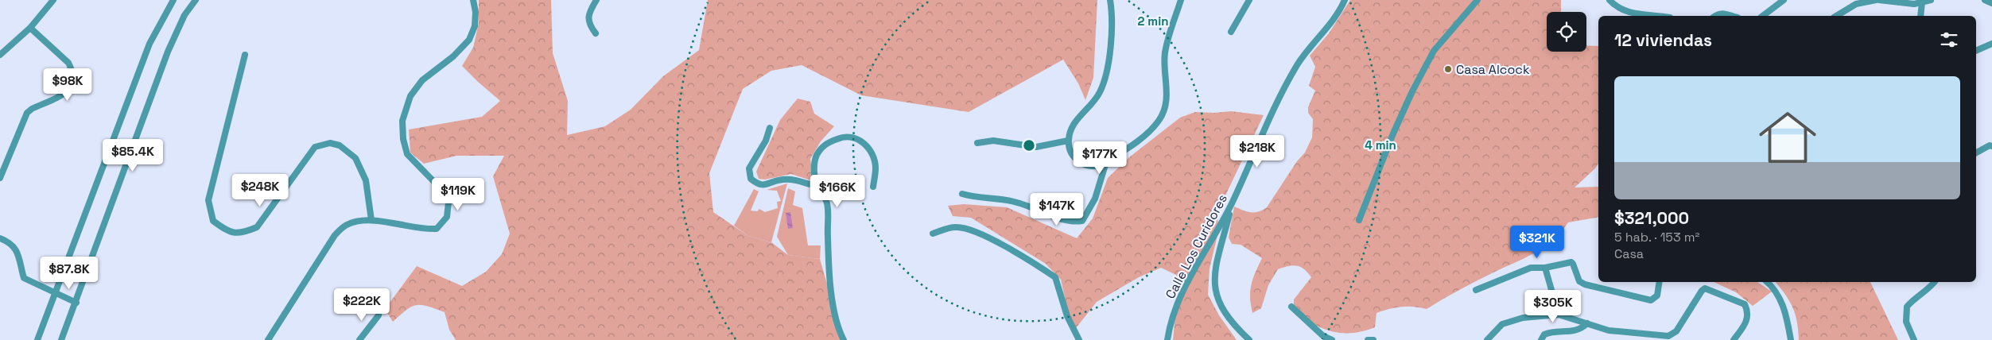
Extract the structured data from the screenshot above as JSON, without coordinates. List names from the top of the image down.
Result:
{
  "streets": {
    "street": ["Calle Los Curidores"]
  },
  "places": ["Casa Alcock"],
  "page": {
    "heading": "12 viviendas",
    "list": [
      {
        "name": "$321,000",
        "note": "5 hab. · 153 m² · Casa"
      }
    ],
    "price": [
      "$98K",
      "$218K",
      "$85.4K",
      "$177K",
      "$248K",
      "$166K",
      "$119K",
      "$147K",
      "$321K",
      "$87.8K",
      "$222K",
      "$305K"
    ]
  },
  "rings": ["2 min", "4 min"]
}
